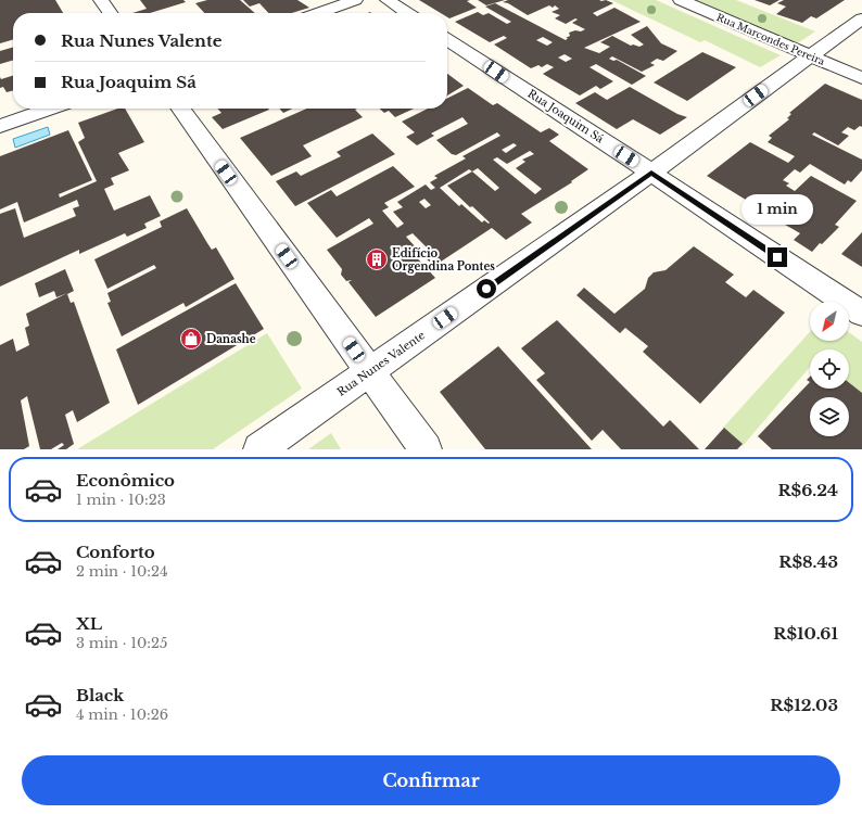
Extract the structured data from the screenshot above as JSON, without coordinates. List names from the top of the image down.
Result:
{
  "streets": {
    "street": ["Rua Marcondes Pereira", "Rua Joaquim Sá", "Rua Nunes Valente"]
  },
  "crossings": [
    ["Rua Marcondes Pereira", "Rua Nunes Valente"],
    ["Rua Joaquim Sá", "Rua Nunes Valente"]
  ],
  "places": {
    "building": ["Edifício Orgendina Pontes"],
    "shop": ["Danashe"]
  },
  "north": "bottom left",
  "page": {
    "banner": ["Rua Nunes Valente", "Rua Joaquim Sá"],
    "bubble": "1 min",
    "list": [
      {
        "name": "Econômico",
        "note": "1 min · 10:23",
        "value": "R$6.24"
      },
      {
        "name": "Conforto",
        "note": "2 min · 10:24",
        "value": "R$8.43"
      },
      {
        "name": "XL",
        "note": "3 min · 10:25",
        "value": "R$10.61"
      },
      {
        "name": "Black",
        "note": "4 min · 10:26",
        "value": "R$12.03"
      }
    ],
    "buttons": "Confirmar"
  }
}
